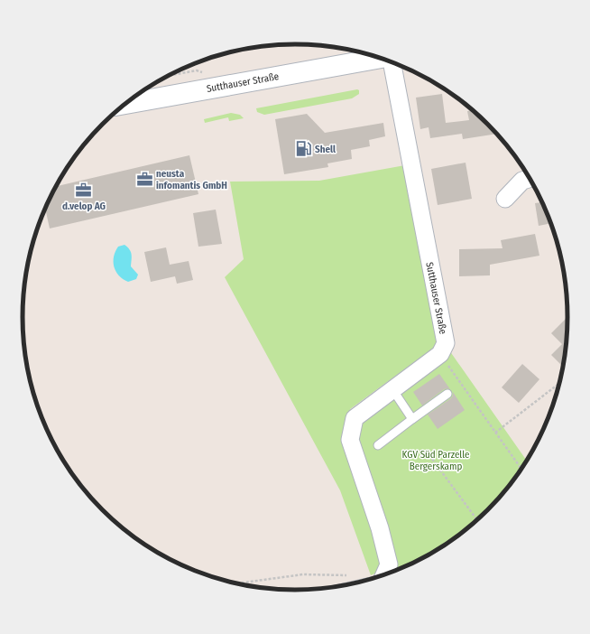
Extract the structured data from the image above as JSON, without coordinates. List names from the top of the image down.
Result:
{
  "streets": {
    "street": ["Sutthauser Straße"]
  },
  "parks": ["KGV Süd Parzelle Bergerskamp"],
  "places": {
    "fuel station": ["Shell"],
    "office": ["neusta infomantis GmbH", "d.velop AG"]
  }
}
